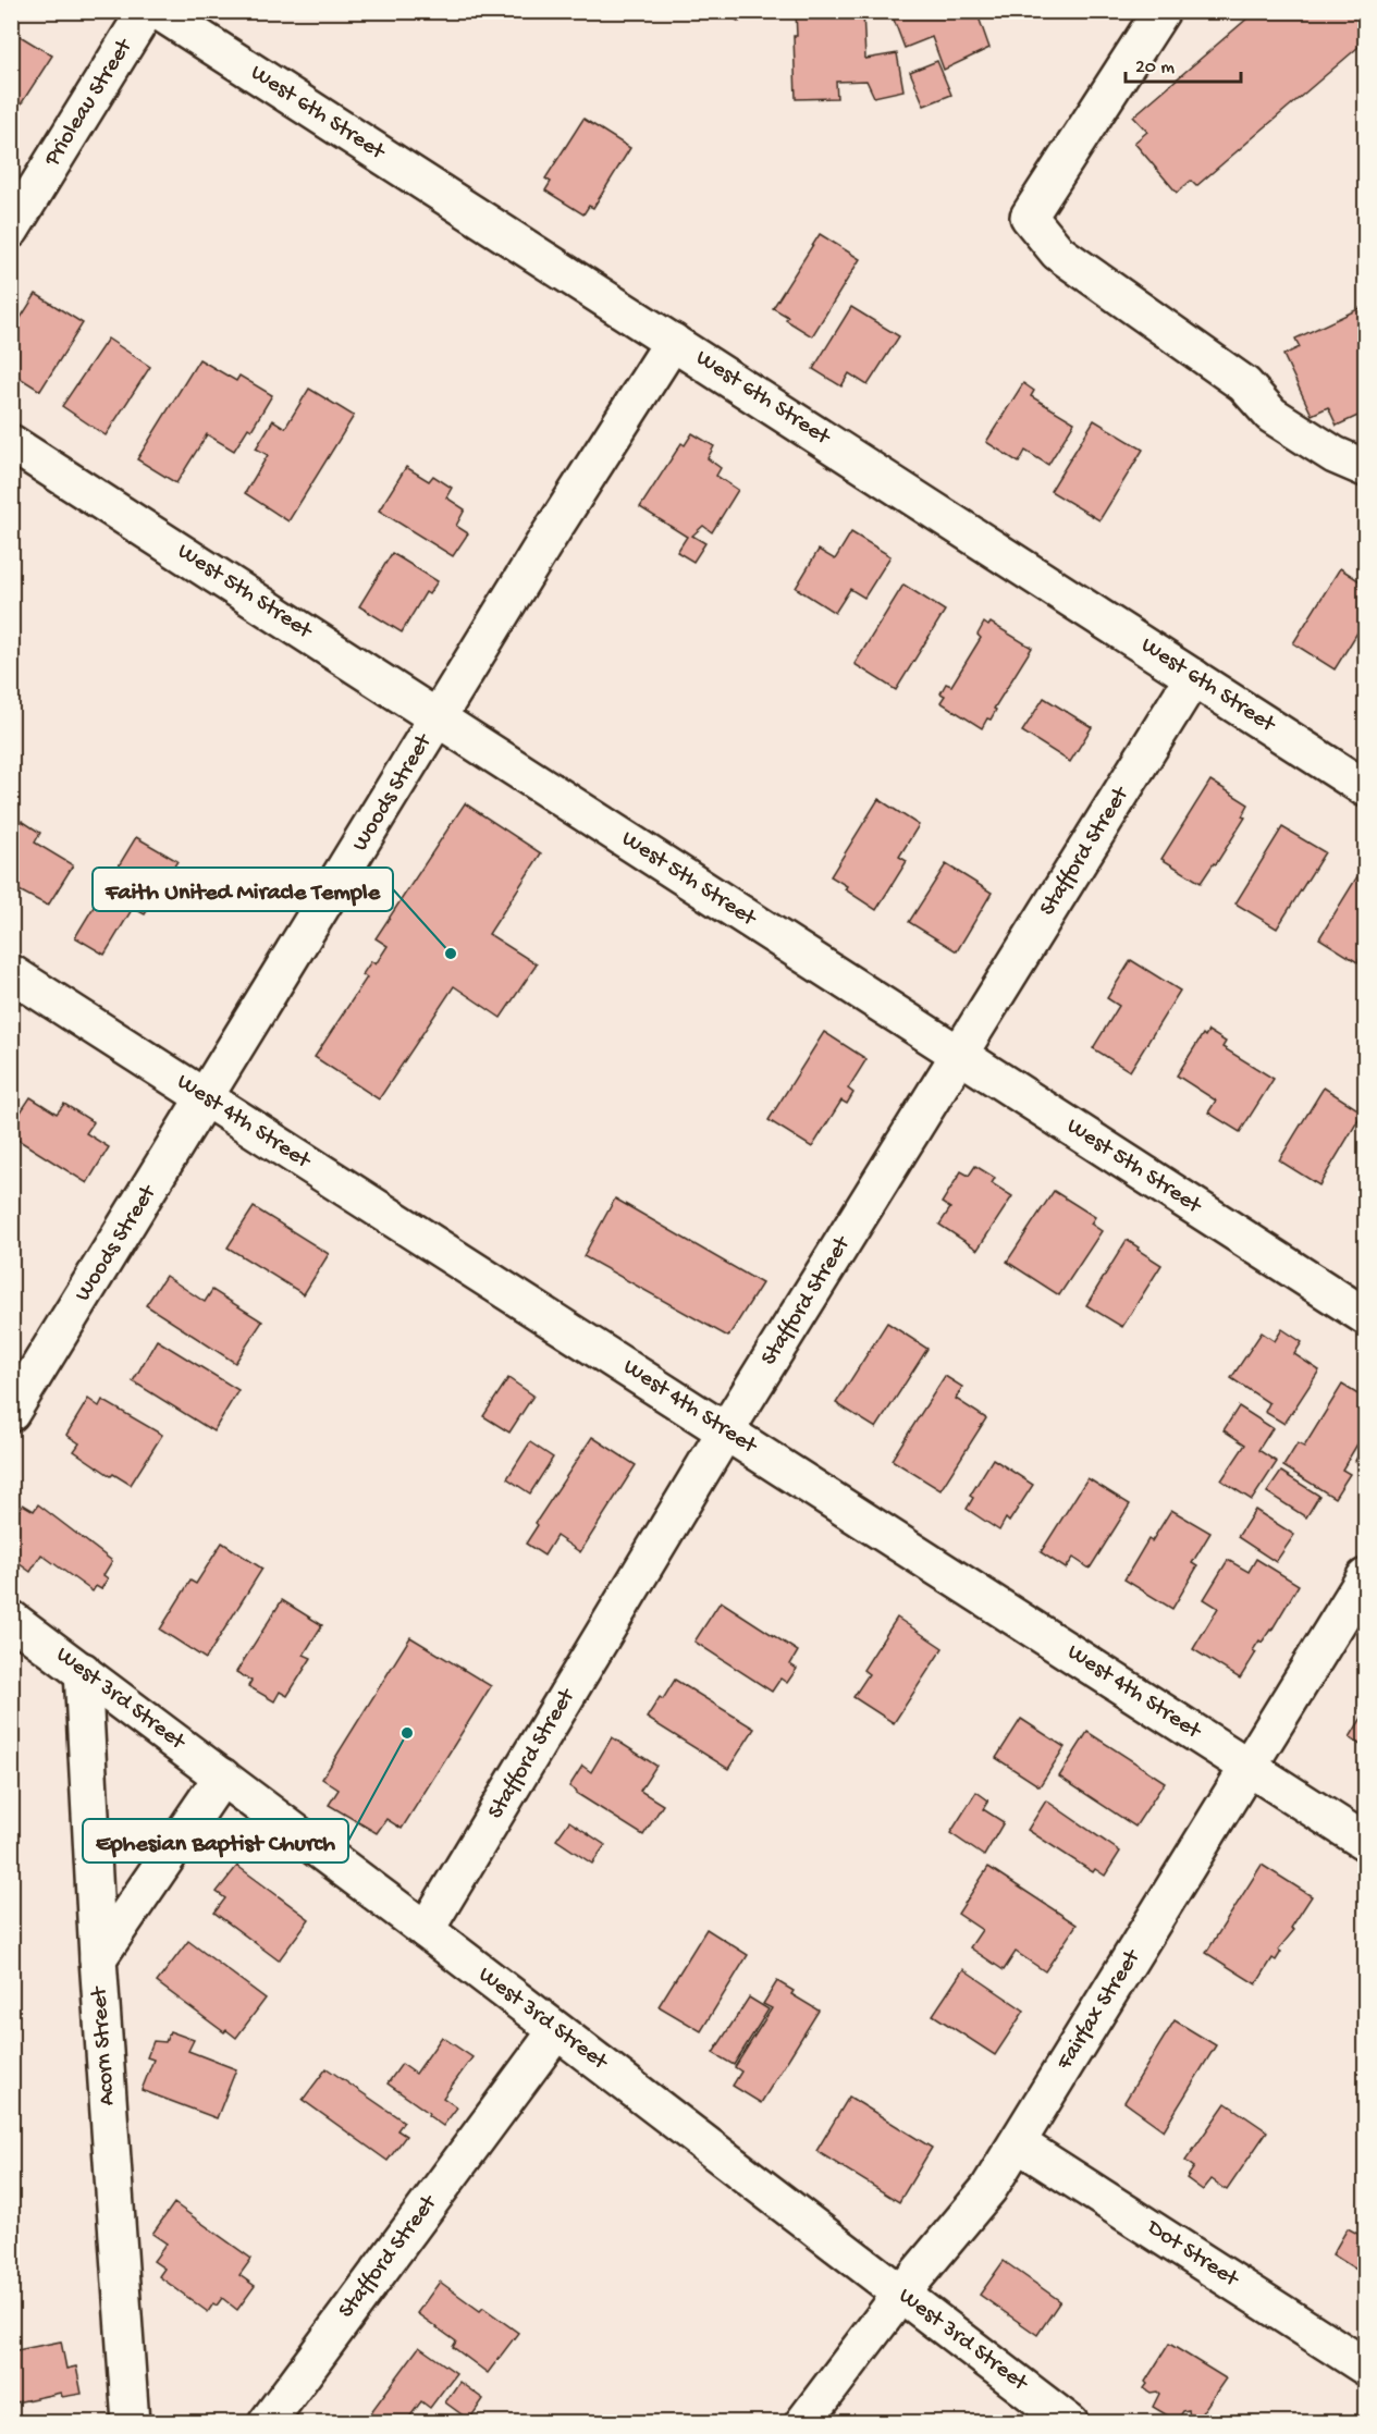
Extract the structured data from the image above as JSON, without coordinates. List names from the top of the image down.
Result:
{
  "streets": {
    "street": [
      "Prioleau Street",
      "West 6th Street",
      "West 5th Street",
      "Woods Street",
      "Stafford Street",
      "West 4th Street",
      "West 3rd Street",
      "Fairfax Street",
      "Acorn Street",
      "Dot Street"
    ]
  },
  "crossings": [
    ["West 6th Street", "Woods Street"],
    ["West 6th Street", "Stafford Street"],
    ["West 5th Street", "Woods Street"],
    ["West 5th Street", "Stafford Street"],
    ["Woods Street", "West 4th Street"],
    ["Stafford Street", "West 4th Street"],
    ["Stafford Street", "West 3rd Street"],
    ["West 4th Street", "Fairfax Street"],
    ["West 3rd Street", "Fairfax Street"],
    ["West 3rd Street", "Acorn Street"],
    ["Fairfax Street", "Dot Street"]
  ],
  "places": ["Faith United Miracle Temple", "Ephesian Baptist Church"],
  "scale_bar": "20 m"
}
